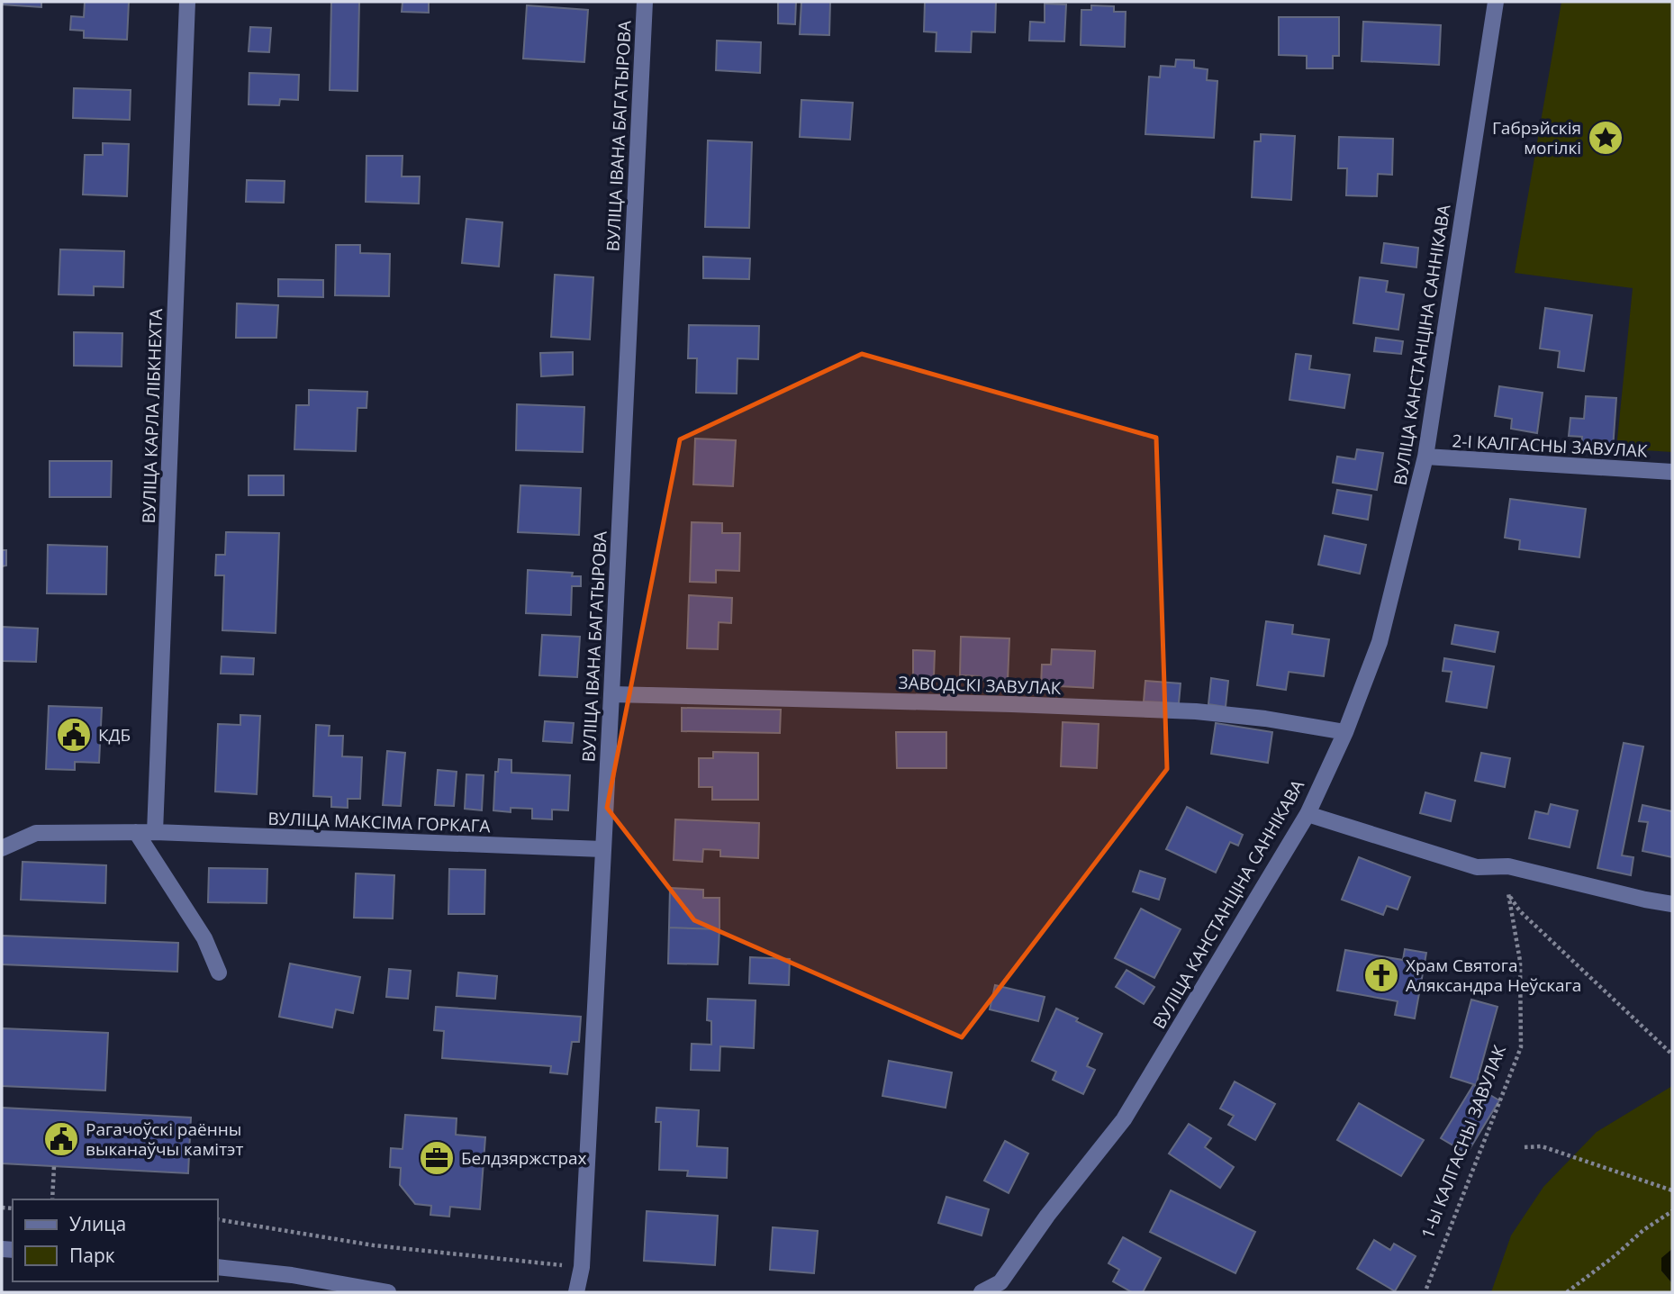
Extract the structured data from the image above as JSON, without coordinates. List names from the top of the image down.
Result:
{
  "streets": {
    "street": [
      "ВУЛІЦА ІВАНА БАГАТЫРОВА",
      "ВУЛІЦА КАНСТАНЦІНА САННІКАВА",
      "ВУЛІЦА КАРЛА ЛІБКНЕХТА",
      "2-І КАЛГАСНЫ ЗАВУЛАК",
      "ЗАВОДСКІ ЗАВУЛАК",
      "ВУЛІЦА МАКСІМА ГОРКАГА"
    ],
    "path": ["1-Ы КАЛГАСНЫ ЗАВУЛАК"]
  },
  "crossings": [
    ["ВУЛІЦА ІВАНА БАГАТЫРОВА", "ЗАВОДСКІ ЗАВУЛАК"],
    ["ВУЛІЦА ІВАНА БАГАТЫРОВА", "ВУЛІЦА МАКСІМА ГОРКАГА"],
    ["ВУЛІЦА КАНСТАНЦІНА САННІКАВА", "2-І КАЛГАСНЫ ЗАВУЛАК"],
    ["ВУЛІЦА КАНСТАНЦІНА САННІКАВА", "ЗАВОДСКІ ЗАВУЛАК"],
    ["ВУЛІЦА КАРЛА ЛІБКНЕХТА", "ВУЛІЦА МАКСІМА ГОРКАГА"]
  ],
  "places": {
    "place": ["Габрэйскія могілкі"],
    "public building": ["КДБ", "Рагачоўскі раённы выканаўчы камітэт"],
    "church": ["Храм Святога Аляксандра Неўскага"],
    "office": ["Белдзяржстрах"]
  },
  "legend": ["Улица", "Парк"]
}
